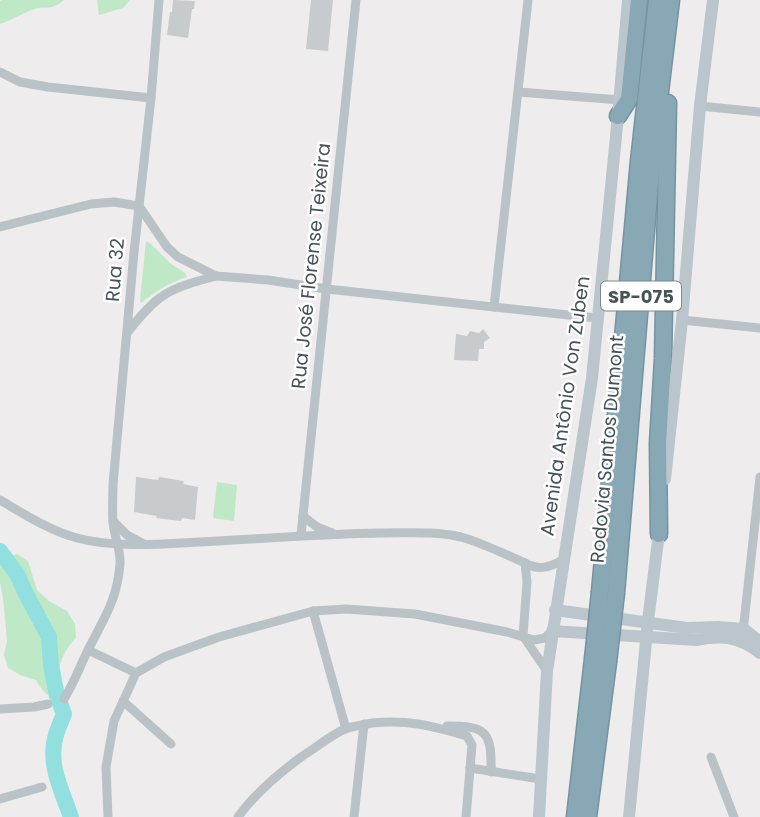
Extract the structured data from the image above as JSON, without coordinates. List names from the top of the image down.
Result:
{
  "streets": {
    "highway": ["SP-075", "Rodovia Santos Dumont"],
    "street": ["Rua José Florense Teixeira", "Rua 32", "Avenida Antônio Von Zuben"]
  }
}
